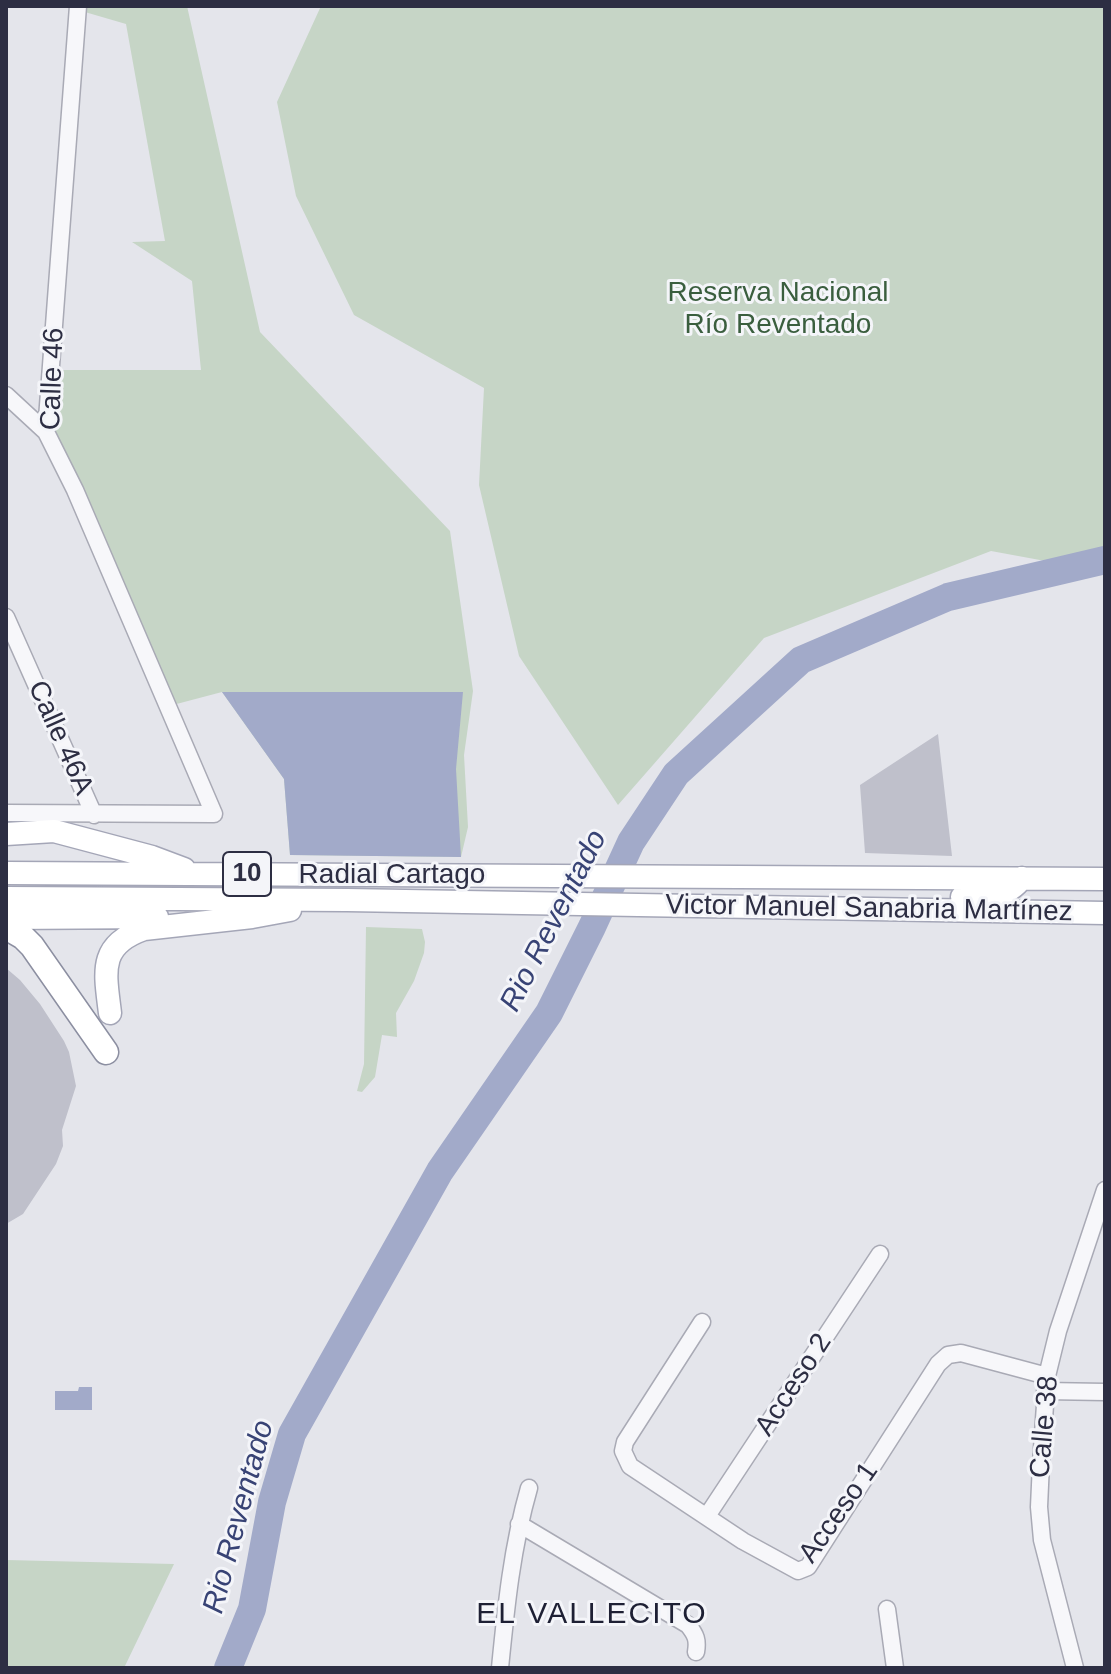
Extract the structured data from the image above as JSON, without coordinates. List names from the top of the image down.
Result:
{
  "streets": {
    "main road": ["10", "Radial Cartago", "Victor Manuel Sanabria Martínez"],
    "street": [
      "Calle 46",
      "Calle 46A",
      "Acceso 2",
      "Calle 38",
      "Acceso 1"
    ]
  },
  "crossings": [
    ["Calle 46", "Calle 46A"],
    ["Radial Cartago", "Victor Manuel Sanabria Martínez"],
    ["Acceso 2", "Acceso 1"],
    ["Calle 38", "Acceso 1"]
  ],
  "districts": ["EL VALLECITO"],
  "water": ["Rio Reventado"],
  "parks": ["Reserva Nacional Río Reventado"]
}
